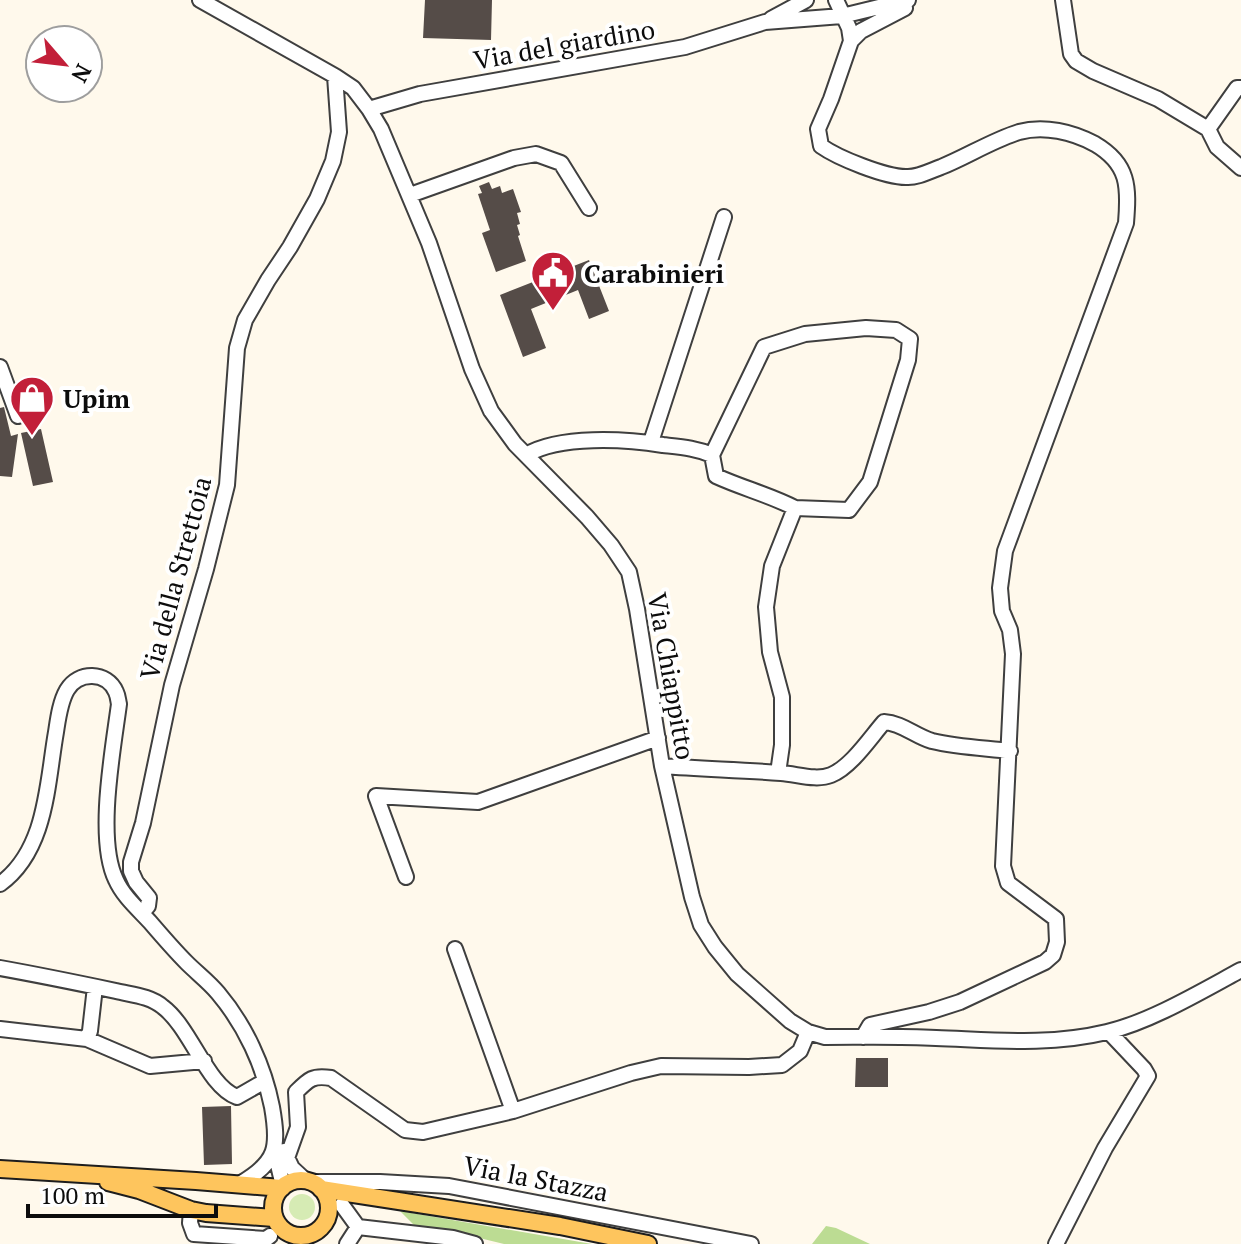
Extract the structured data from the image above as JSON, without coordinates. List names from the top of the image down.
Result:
{
  "streets": {
    "street": [
      "Via del giardino",
      "Via della Strettoia",
      "Via Chiappitto",
      "Via la Stazza"
    ]
  },
  "crossings": [
    ["Via del giardino", "Via Chiappitto"],
    ["Via della Strettoia", "Via Chiappitto"]
  ],
  "places": {
    "public building": ["Carabinieri"],
    "shop": ["Upim"]
  },
  "scale_bar": "100 m",
  "north": "bottom right"
}
